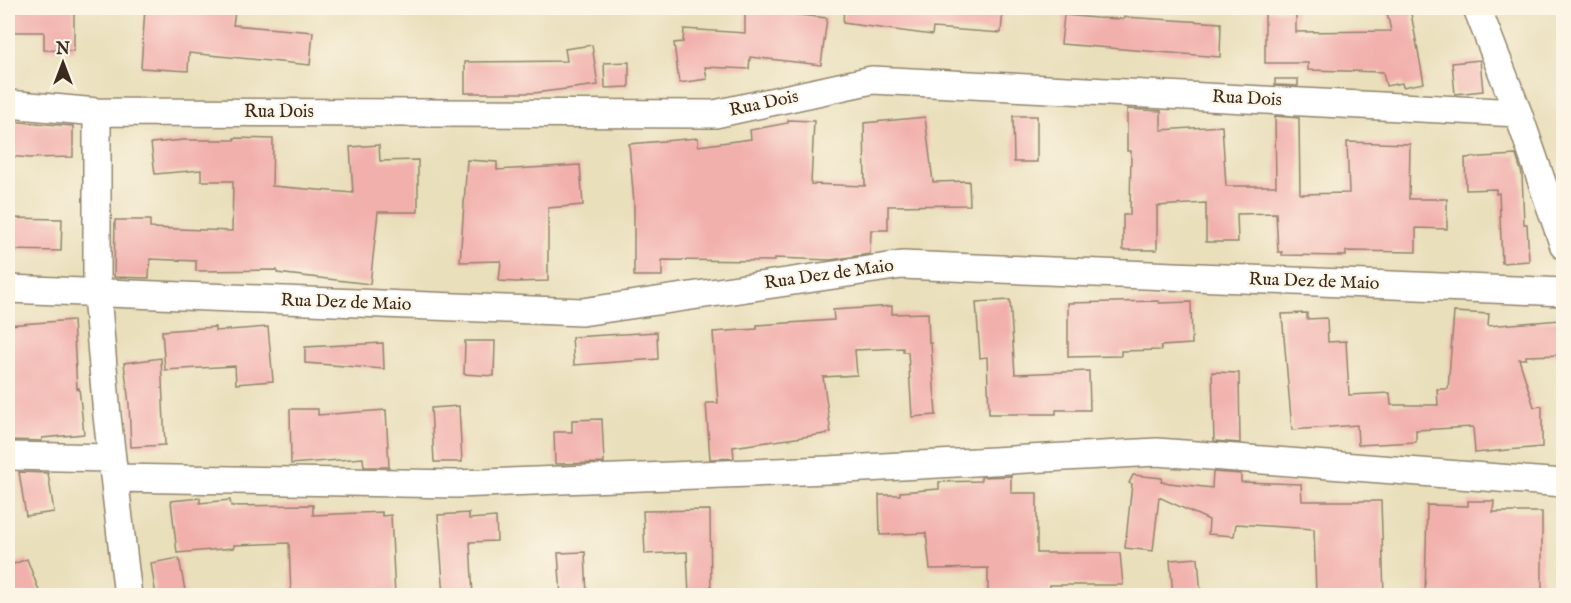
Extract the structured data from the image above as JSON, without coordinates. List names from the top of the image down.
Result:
{
  "streets": {
    "street": ["Rua Dois", "Rua Dez de Maio"]
  },
  "north": "top"
}
